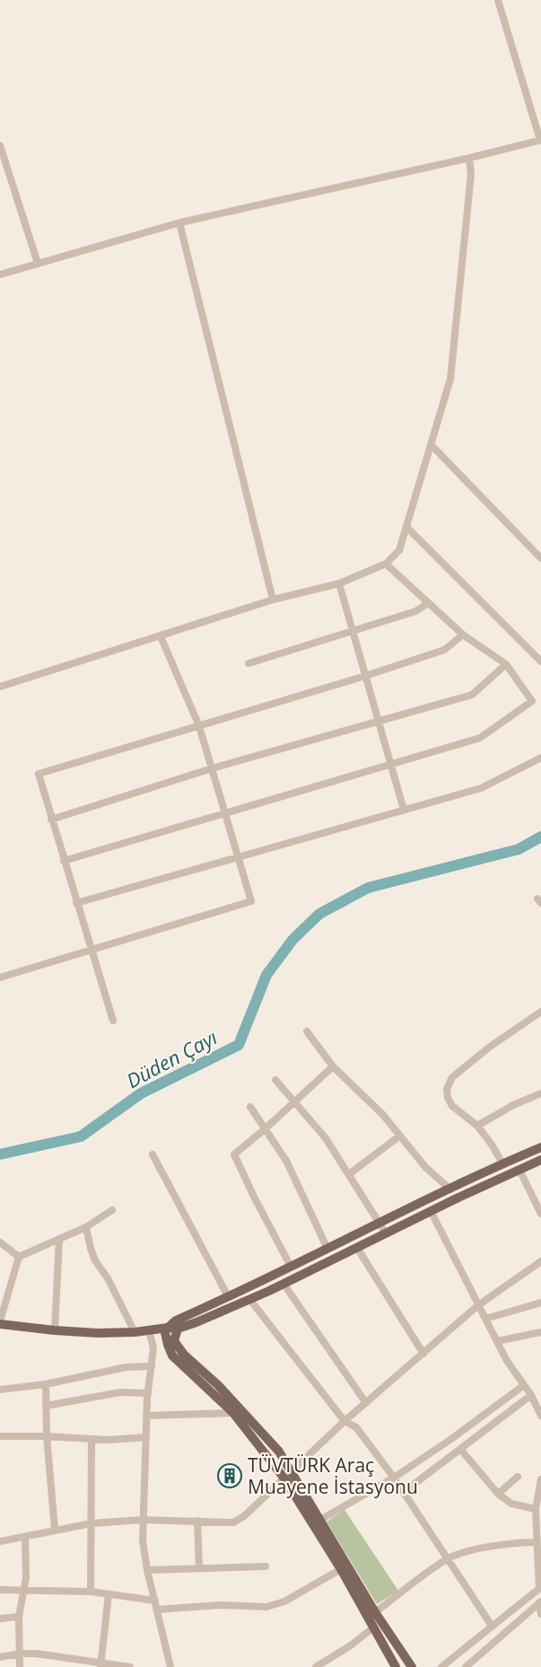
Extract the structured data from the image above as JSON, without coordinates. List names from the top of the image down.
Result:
{
  "water": ["Düden Çayı"],
  "places": {
    "building": ["TÜVTÜRK Araç Muayene İstasyonu"]
  }
}
